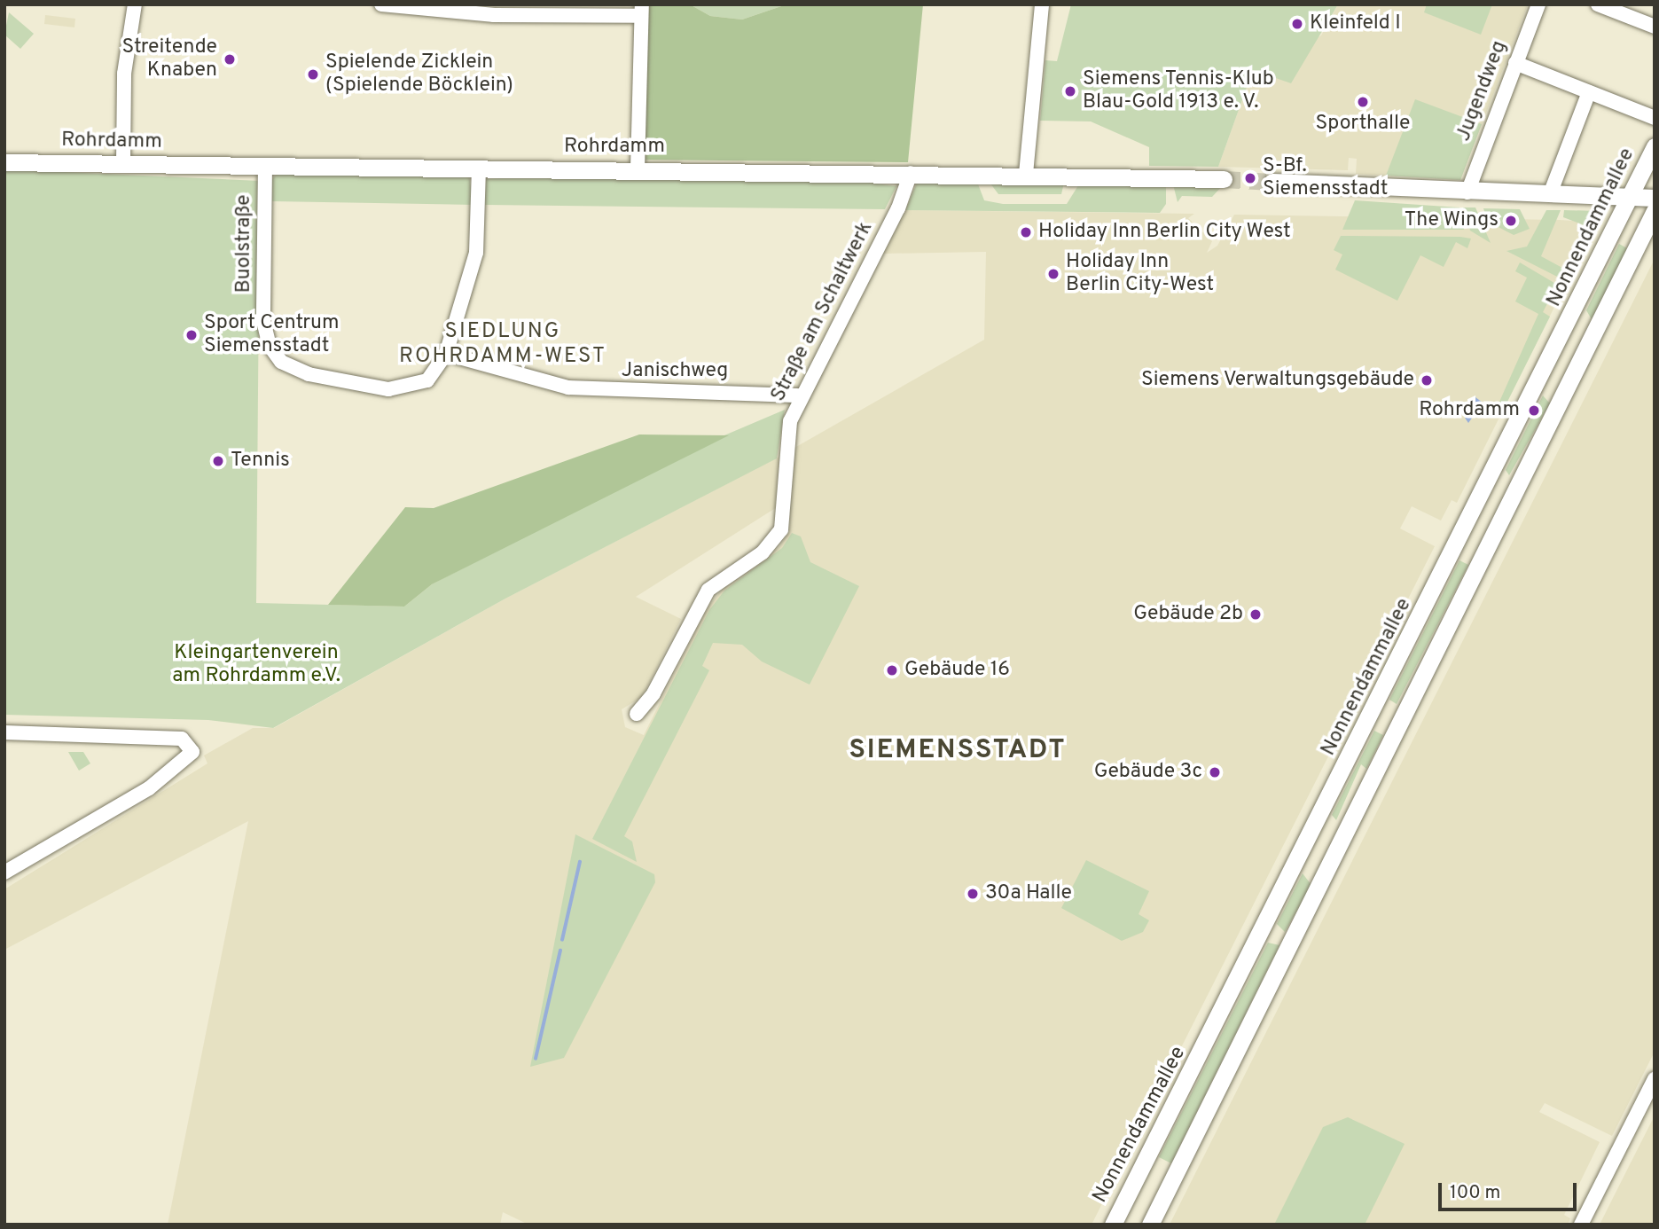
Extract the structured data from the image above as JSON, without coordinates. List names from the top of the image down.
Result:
{
  "streets": {
    "main road": ["Rohrdamm", "Nonnendammallee"],
    "street": [
      "Jugendweg",
      "Buolstraße",
      "Straße am Schaltwerk",
      "Janischweg"
    ]
  },
  "crossings": [
    ["Rohrdamm", "Buolstraße"],
    ["Rohrdamm", "Straße am Schaltwerk"],
    ["Buolstraße", "Janischweg"],
    ["Straße am Schaltwerk", "Janischweg"]
  ],
  "districts": ["SIEDLUNG ROHRDAMM-WEST", "SIEMENSSTADT"],
  "parks": ["Kleingartenverein am Rohrdamm e.V."],
  "places": [
    "Kleinfeld I",
    "Streitende Knaben",
    "Spielende Zicklein (Spielende Böcklein)",
    "Siemens Tennis-Klub Blau-Gold 1913 e. V.",
    "Sporthalle",
    "S-Bf. Siemensstadt",
    "The Wings",
    "Holiday Inn Berlin City West",
    "Holiday Inn Berlin City-West",
    "Sport Centrum Siemensstadt",
    "Siemens Verwaltungsgebäude",
    "Rohrdamm",
    "Tennis",
    "Gebäude 2b",
    "Gebäude 16",
    "Gebäude 3c",
    "30a Halle"
  ],
  "scale_bar": "100 m"
}
